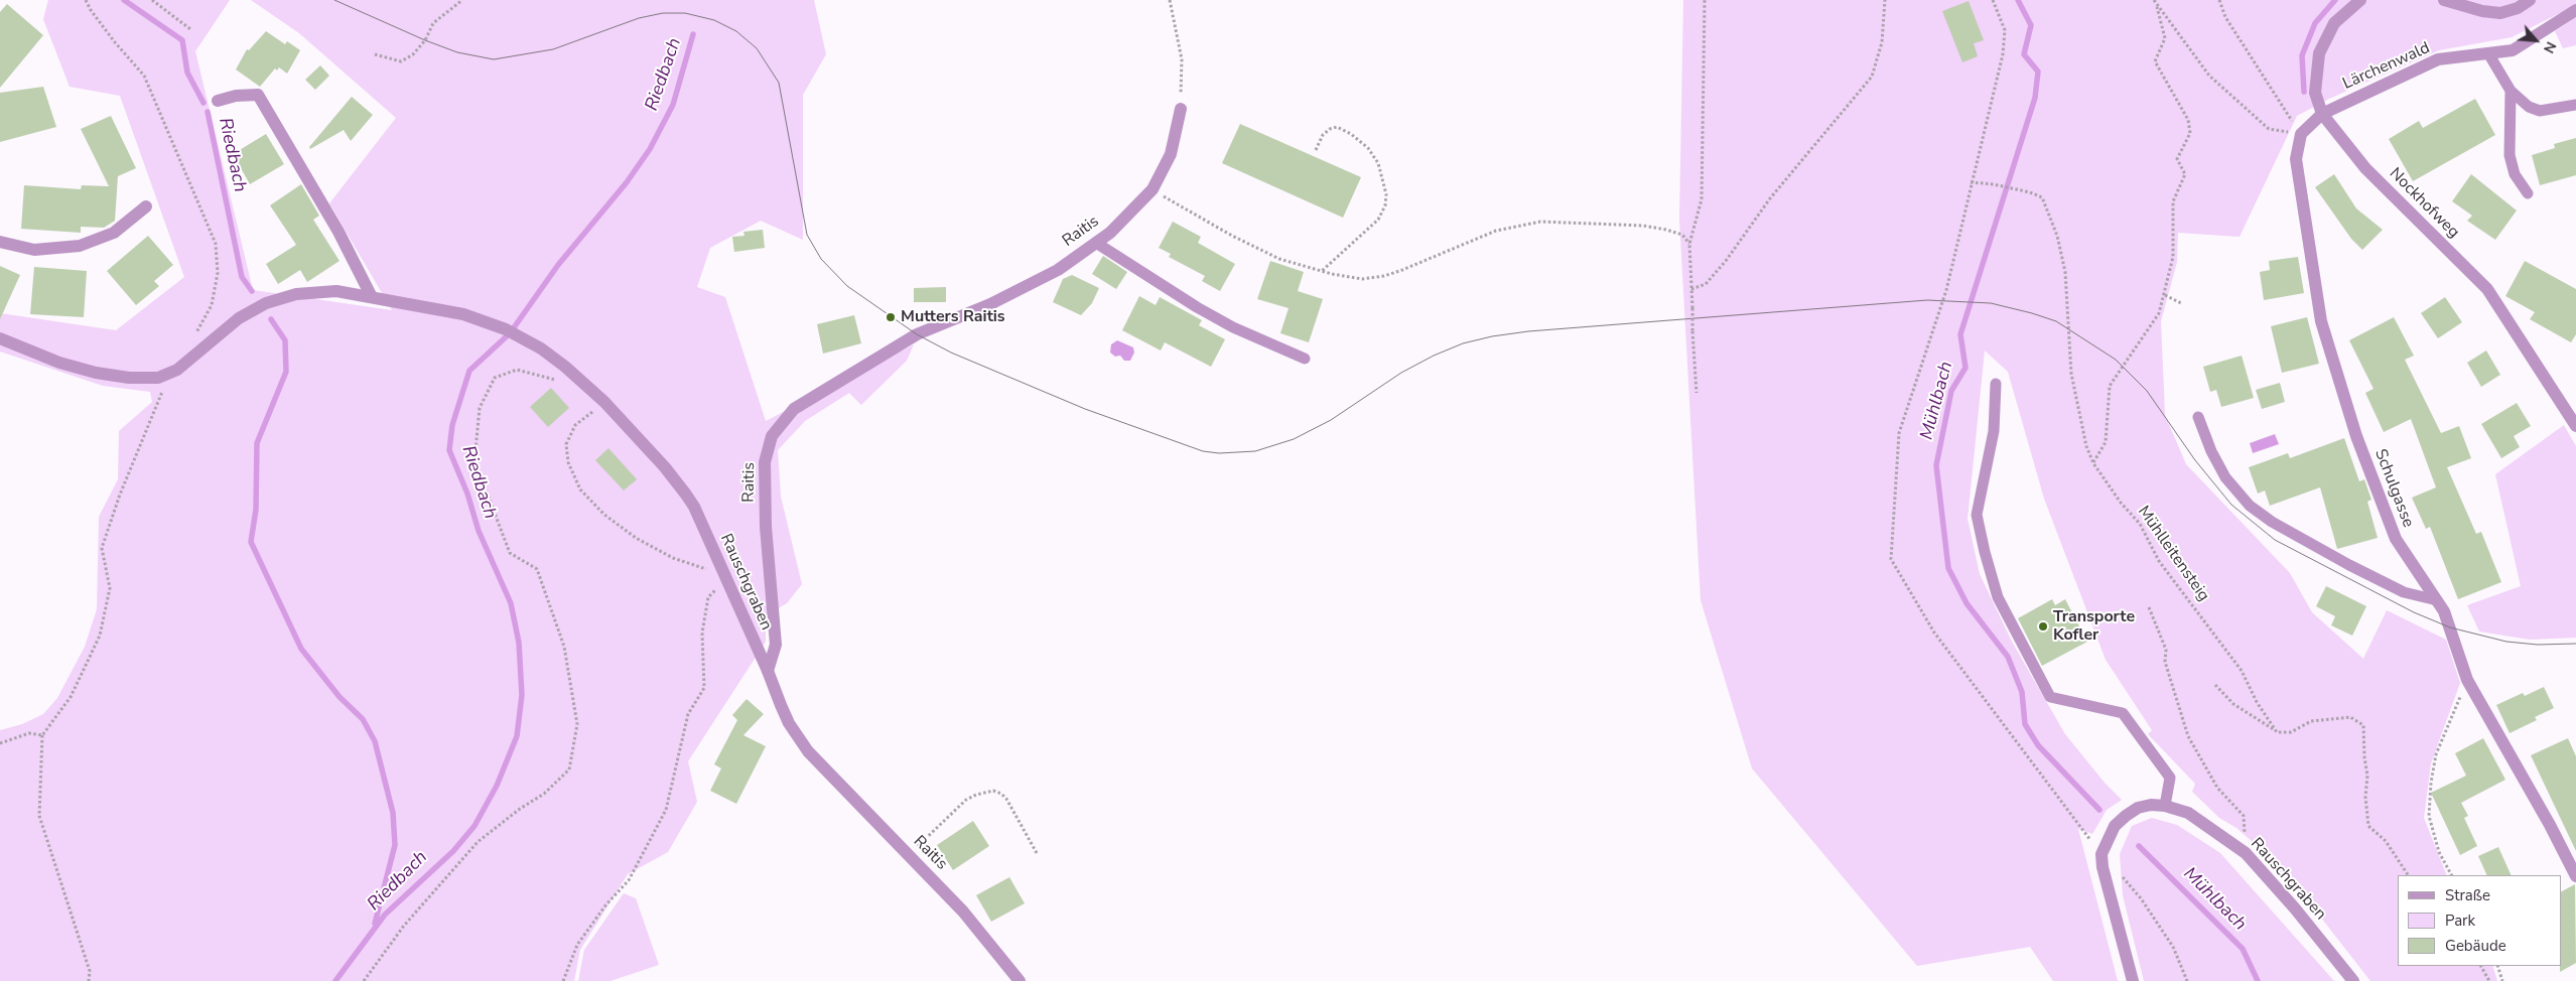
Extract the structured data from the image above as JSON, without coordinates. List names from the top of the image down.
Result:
{
  "streets": {
    "street": [
      "Lärchenwald",
      "Nockhofweg",
      "Raitis",
      "Schulgasse",
      "Rauschgraben"
    ],
    "path": ["Mühlleitensteig"]
  },
  "crossings": [
    ["Lärchenwald", "Nockhofweg"],
    ["Raitis", "Rauschgraben"]
  ],
  "water": ["Riedbach", "Mühlbach"],
  "places": ["Mutters Raitis", "Transporte Kofler"],
  "legend": ["Straße", "Park", "Gebäude"],
  "north": "bottom right"
}
